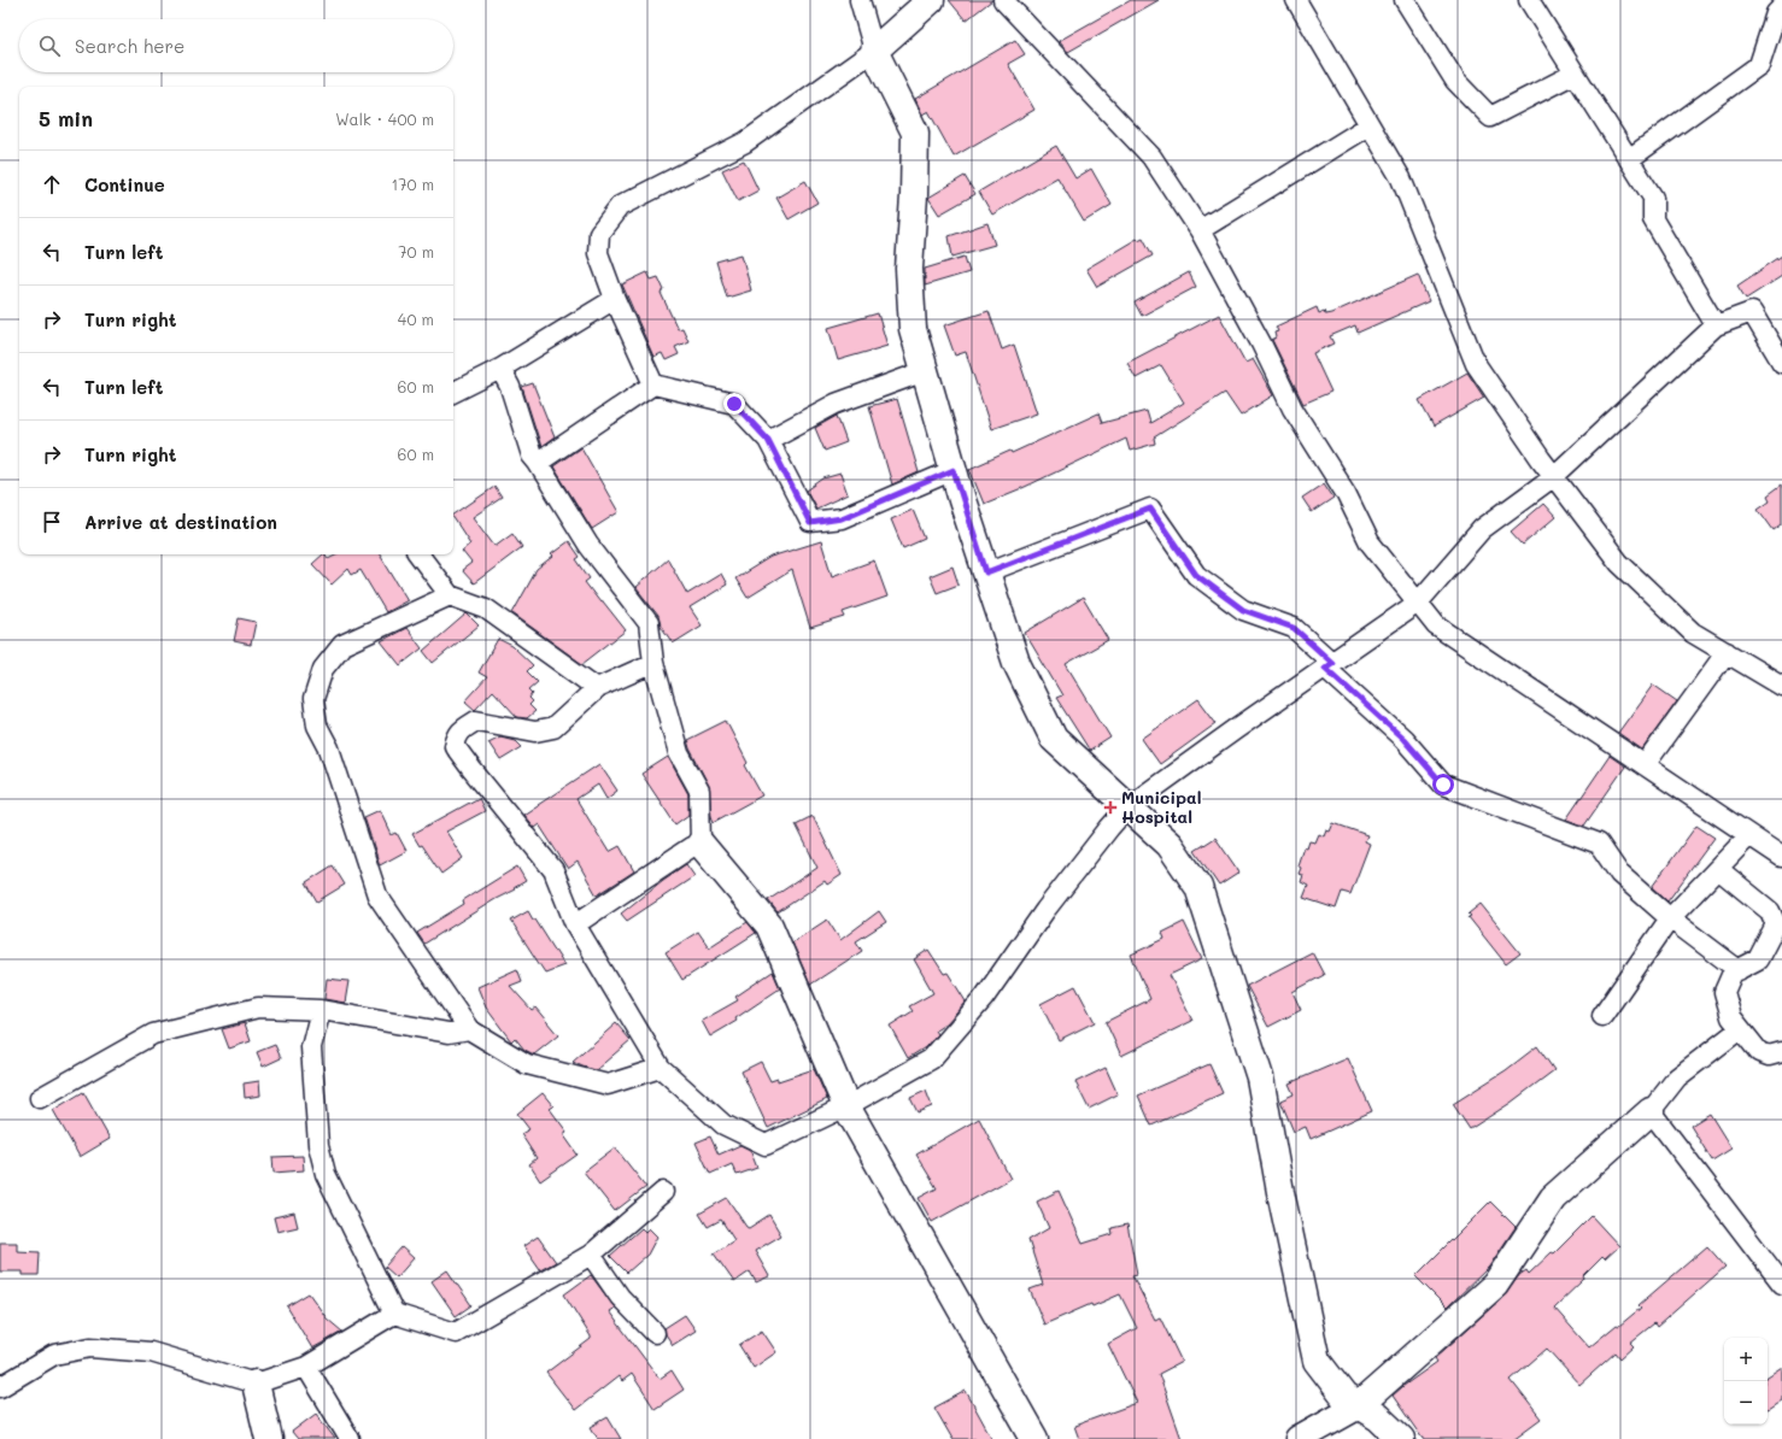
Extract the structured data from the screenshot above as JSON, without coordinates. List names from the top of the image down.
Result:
{
  "places": {
    "health": ["Municipal Hospital"]
  },
  "page": {
    "search": "Search here",
    "heading": ["5 min", "Walk · 400 m"],
    "list": [
      ["Continue", "170 m"],
      ["Turn left", "70 m"],
      ["Turn right", "40 m"],
      ["Turn left", "60 m"],
      ["Turn right", "60 m"],
      "Arrive at destination"
    ],
    "map_buttons": ["+", "−"]
  }
}
